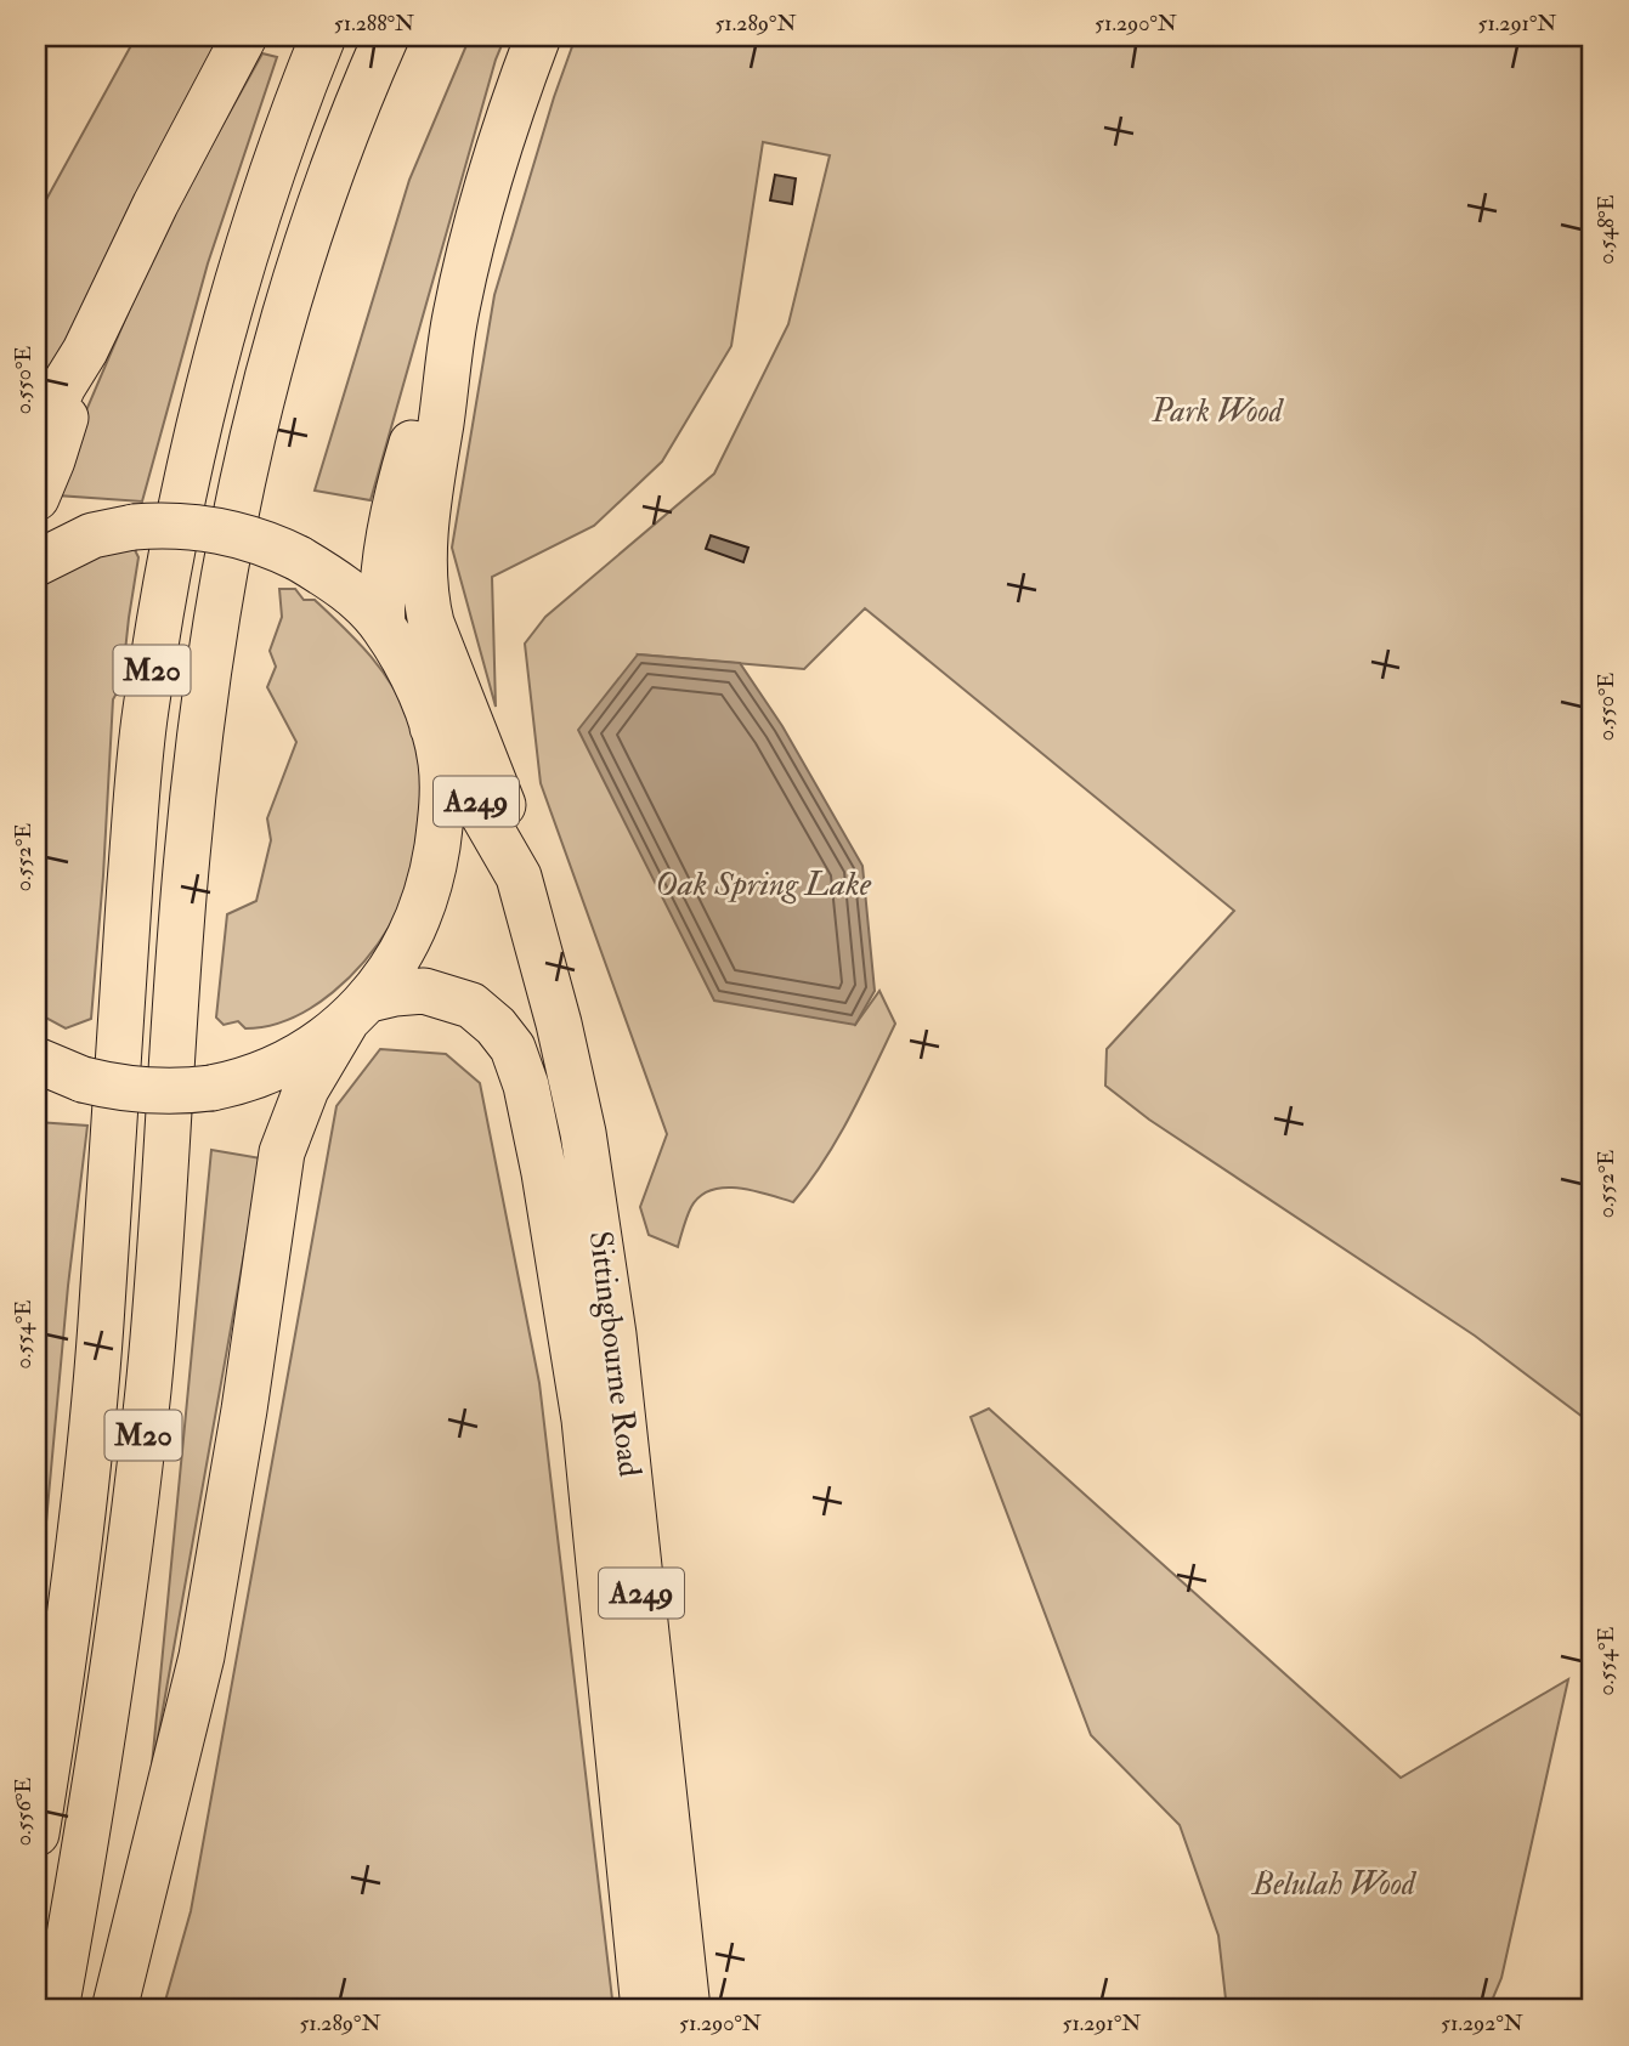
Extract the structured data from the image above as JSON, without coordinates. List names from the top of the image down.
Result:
{
  "streets": {
    "highway": ["M20", "A249", "Sittingbourne Road"]
  },
  "water": ["Oak Spring Lake"],
  "parks": ["Park Wood", "Belulah Wood"],
  "coordinates": [
    "51.288°N",
    "51.289°N",
    "51.290°N",
    "51.291°N",
    "0.548°E",
    "0.550°E",
    "0.552°E",
    "0.554°E",
    "0.556°E",
    "51.292°N"
  ]
}
